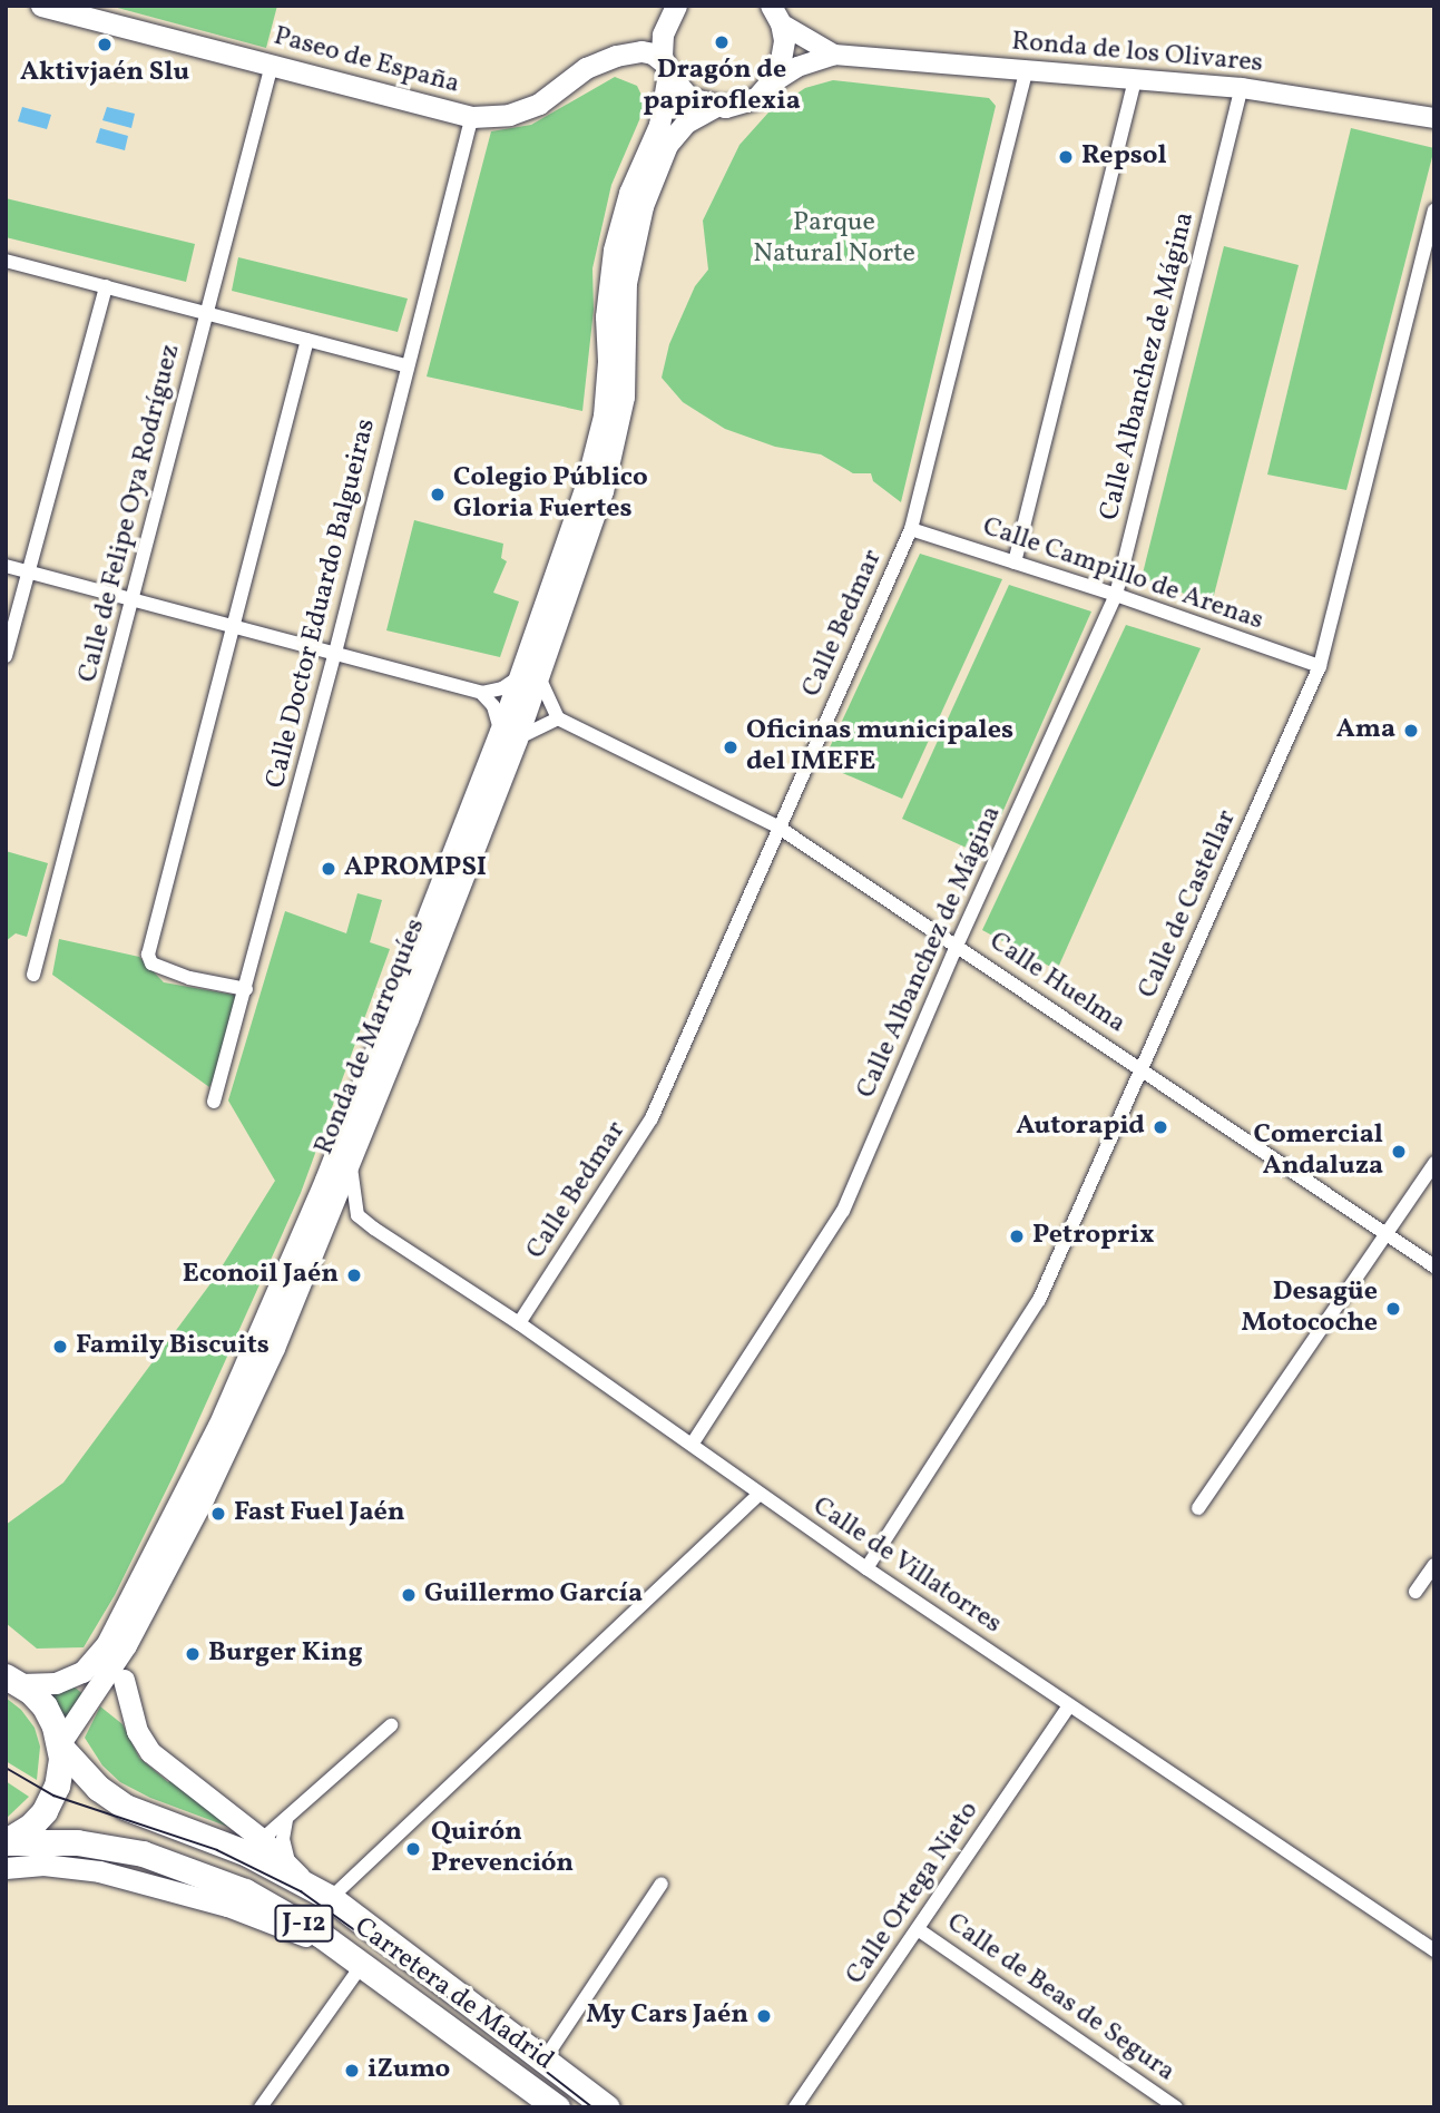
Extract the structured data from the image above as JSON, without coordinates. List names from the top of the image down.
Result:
{
  "streets": {
    "highway": ["J-12", "Carretera de Madrid"],
    "main road": ["Ronda de los Olivares", "Paseo de España", "Ronda de Marroquíes"],
    "street": [
      "Calle Albanchez de Mágina",
      "Calle de Felipe Oya Rodríguez",
      "Calle Campillo de Arenas",
      "Calle Doctor Eduardo Balgueiras",
      "Calle Bedmar",
      "Calle de Castellar",
      "Calle Huelma",
      "Calle de Villatorres",
      "Calle Ortega Nieto",
      "Calle de Beas de Segura"
    ]
  },
  "crossings": [
    ["Ronda de los Olivares", "Calle Albanchez de Mágina"],
    ["Ronda de los Olivares", "Calle Bedmar"],
    ["Paseo de España", "Calle de Felipe Oya Rodríguez"],
    ["Paseo de España", "Calle Doctor Eduardo Balgueiras"],
    ["Paseo de España", "Ronda de Marroquíes"],
    ["Calle Albanchez de Mágina", "Calle Campillo de Arenas"],
    ["Calle Albanchez de Mágina", "Calle Huelma"],
    ["Calle Albanchez de Mágina", "Calle de Villatorres"],
    ["Calle Campillo de Arenas", "Calle Bedmar"],
    ["Calle Campillo de Arenas", "Calle de Castellar"],
    ["Calle Bedmar", "Calle Huelma"],
    ["Calle Bedmar", "Calle de Villatorres"],
    ["Calle de Castellar", "Calle Huelma"],
    ["Calle de Castellar", "Calle de Villatorres"],
    ["Ronda de Marroquíes", "Carretera de Madrid"],
    ["Calle de Villatorres", "Calle Ortega Nieto"],
    ["Calle Ortega Nieto", "Calle de Beas de Segura"],
    ["J-12", "Carretera de Madrid"]
  ],
  "parks": ["Parque Natural Norte"],
  "places": [
    "Dragón de papiroflexia",
    "Aktivjaén Slu",
    "Repsol",
    "Colegio Público Gloria Fuertes",
    "Ama",
    "Oficinas municipales del IMEFE",
    "APROMPSI",
    "Autorapid",
    "Comercial Andaluza",
    "Petroprix",
    "Econoil Jaén",
    "Desagüe Motocoche",
    "Family Biscuits",
    "Fast Fuel Jaén",
    "Guillermo García",
    "Burger King",
    "Quirón Prevención",
    "My Cars Jaén",
    "iZumo"
  ]
}
